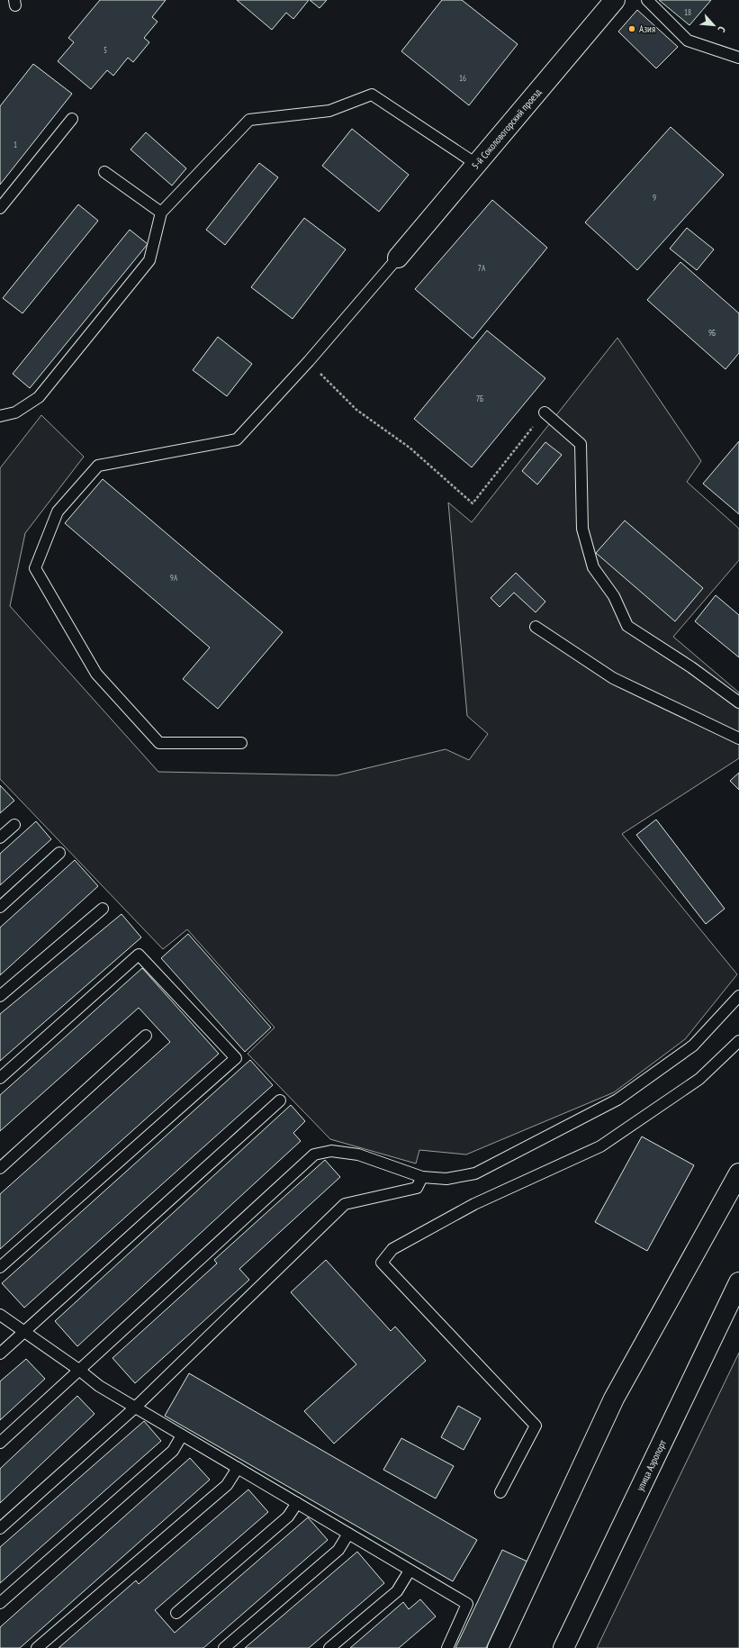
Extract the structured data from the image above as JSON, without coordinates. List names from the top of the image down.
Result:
{
  "streets": {
    "street": ["5-й Соколовогорский проезд", "улица Аэропорт"]
  },
  "places": ["Азия"],
  "house_numbers": [
    "18",
    "5",
    "16",
    "1",
    "9",
    "7А",
    "9Б",
    "7Б",
    "9А"
  ],
  "north": "bottom right"
}
